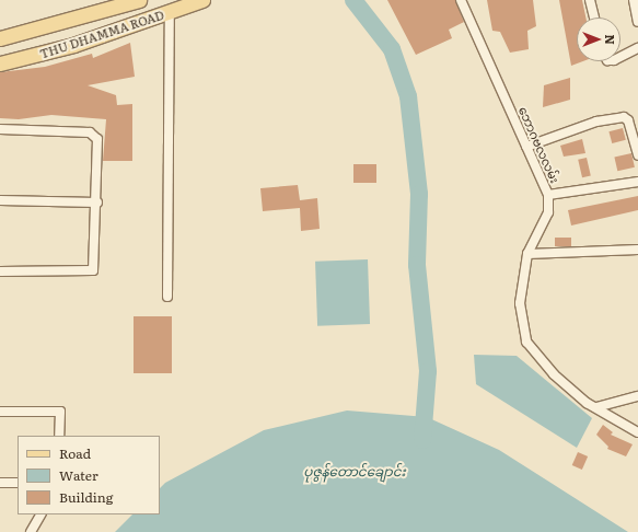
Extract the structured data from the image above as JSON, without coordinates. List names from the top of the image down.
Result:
{
  "streets": {
    "main road": ["THU DHAMMA ROAD"],
    "street": ["ဘောဂဗလလမ်း"]
  },
  "water": ["ပုဇွန်တောင်ချောင်း"],
  "legend": ["Road", "Water", "Building"],
  "north": "right"
}
